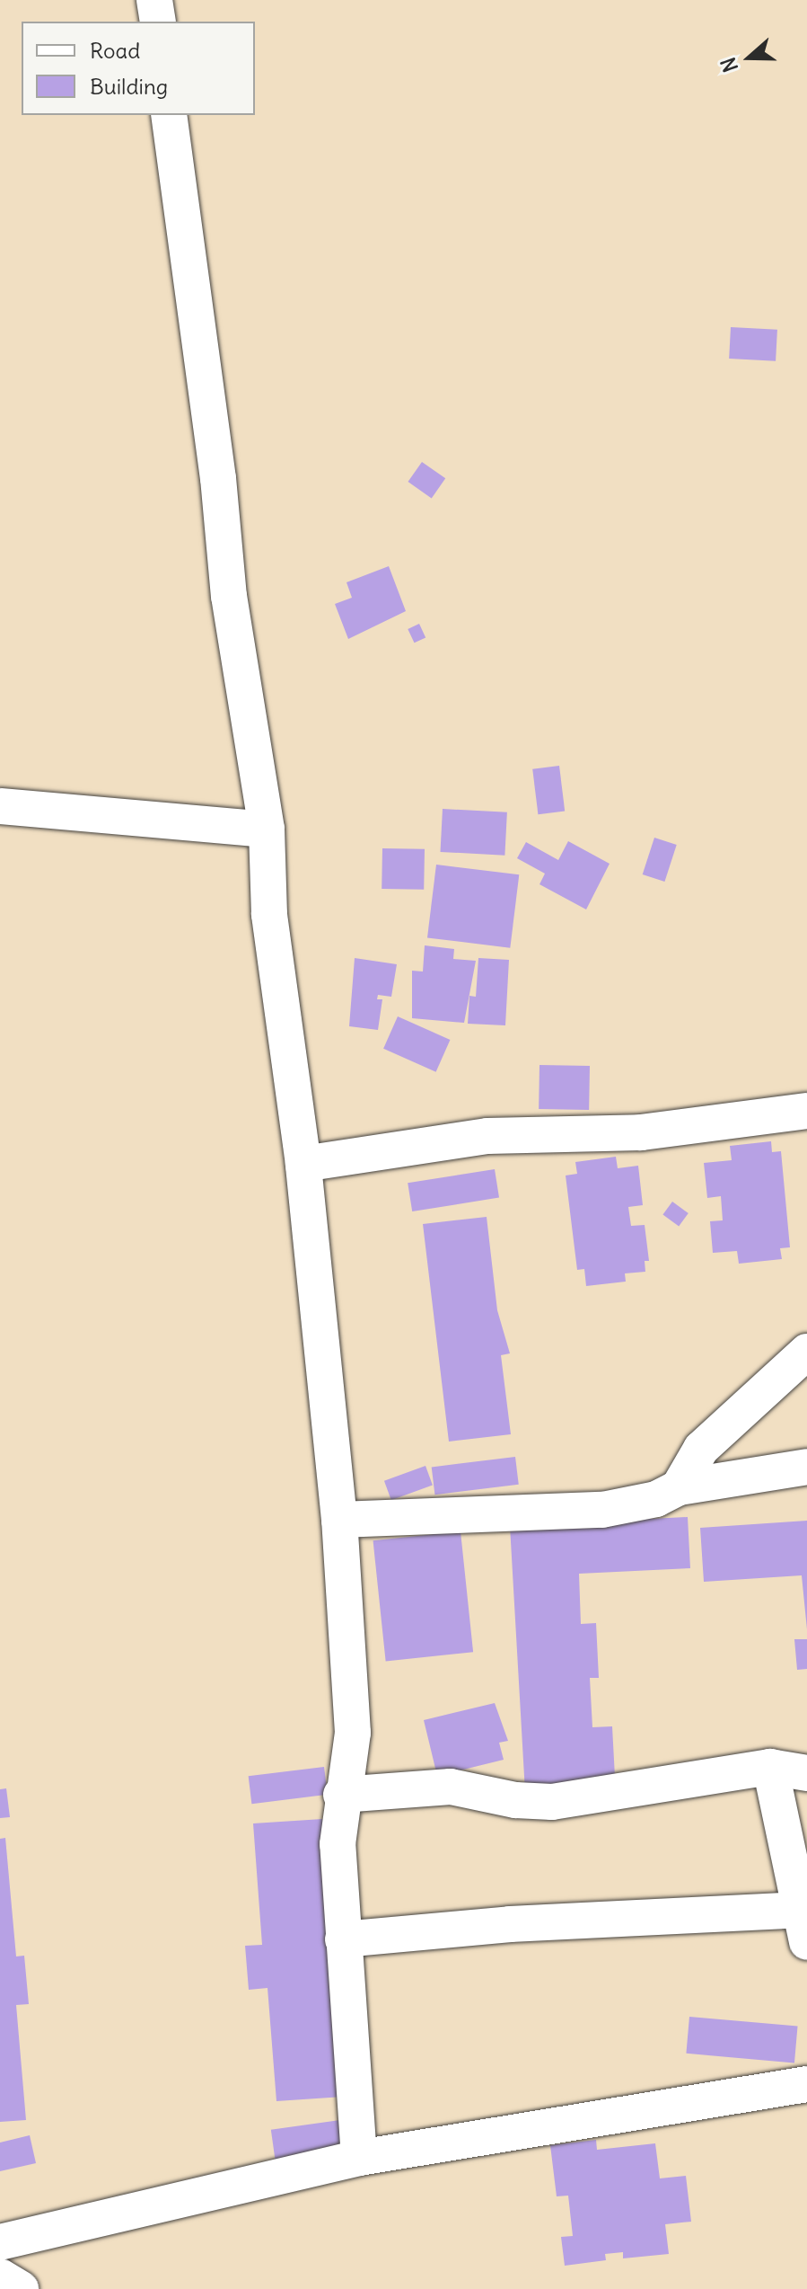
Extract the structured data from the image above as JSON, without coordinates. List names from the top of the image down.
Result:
{
  "legend": ["Road", "Building"],
  "north": "left"
}
